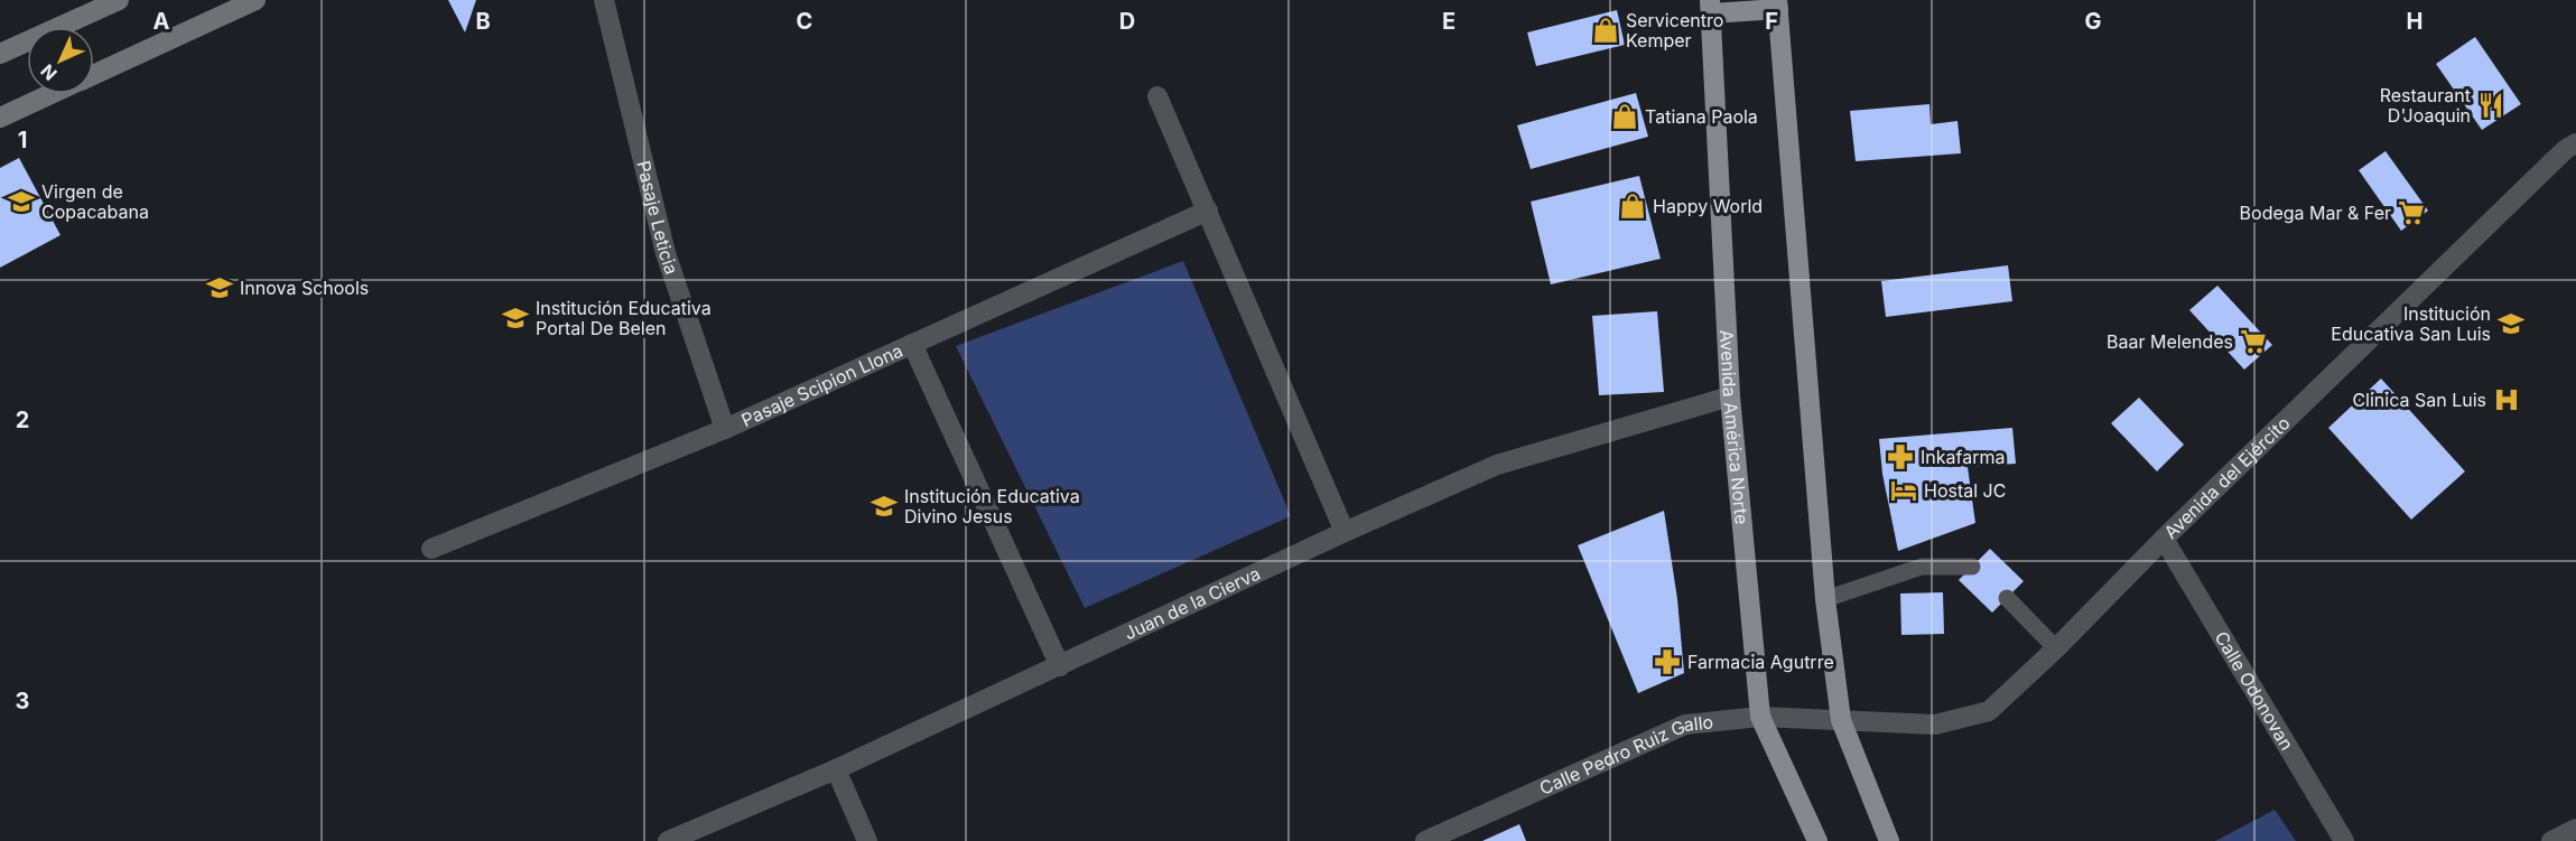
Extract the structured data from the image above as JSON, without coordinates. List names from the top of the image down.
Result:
{
  "streets": {
    "main road": ["Avenida América Norte"],
    "street": [
      "Pasaje Leticia",
      "Pasaje Scipion Llona",
      "Avenida del Ejército",
      "Juan de la Cierva",
      "Calle Odonovan",
      "Calle Pedro Ruiz Gallo"
    ]
  },
  "crossings": [
    ["Pasaje Leticia", "Pasaje Scipion Llona"],
    ["Avenida América Norte", "Juan de la Cierva"],
    ["Avenida América Norte", "Calle Pedro Ruiz Gallo"],
    ["Avenida del Ejército", "Calle Odonovan"],
    ["Avenida del Ejército", "Calle Pedro Ruiz Gallo"]
  ],
  "places": {
    "shop": ["Servicentro Kemper", "Tatiana Paola", "Happy World"],
    "restaurant": ["Restaurant D'Joaquin"],
    "school or university": [
      "Virgen de Copacabana",
      "Innova Schools",
      "Institución Educativa Portal De Belen",
      "Institución Educativa San Luis",
      "Institución Educativa Divino Jesus"
    ],
    "supermarket": ["Bodega Mar & Fer", "Baar Melendes"],
    "hospital": ["Clinica San Luis"],
    "pharmacy": ["Inkafarma", "Farmacia Agutrre"],
    "hotel": ["Hostal JC"]
  },
  "north": "bottom left",
  "grid": {
    "columns": [
      "A",
      "B",
      "C",
      "D",
      "E",
      "F",
      "G",
      "H"
    ],
    "rows": ["1", "2", "3"]
  }
}
